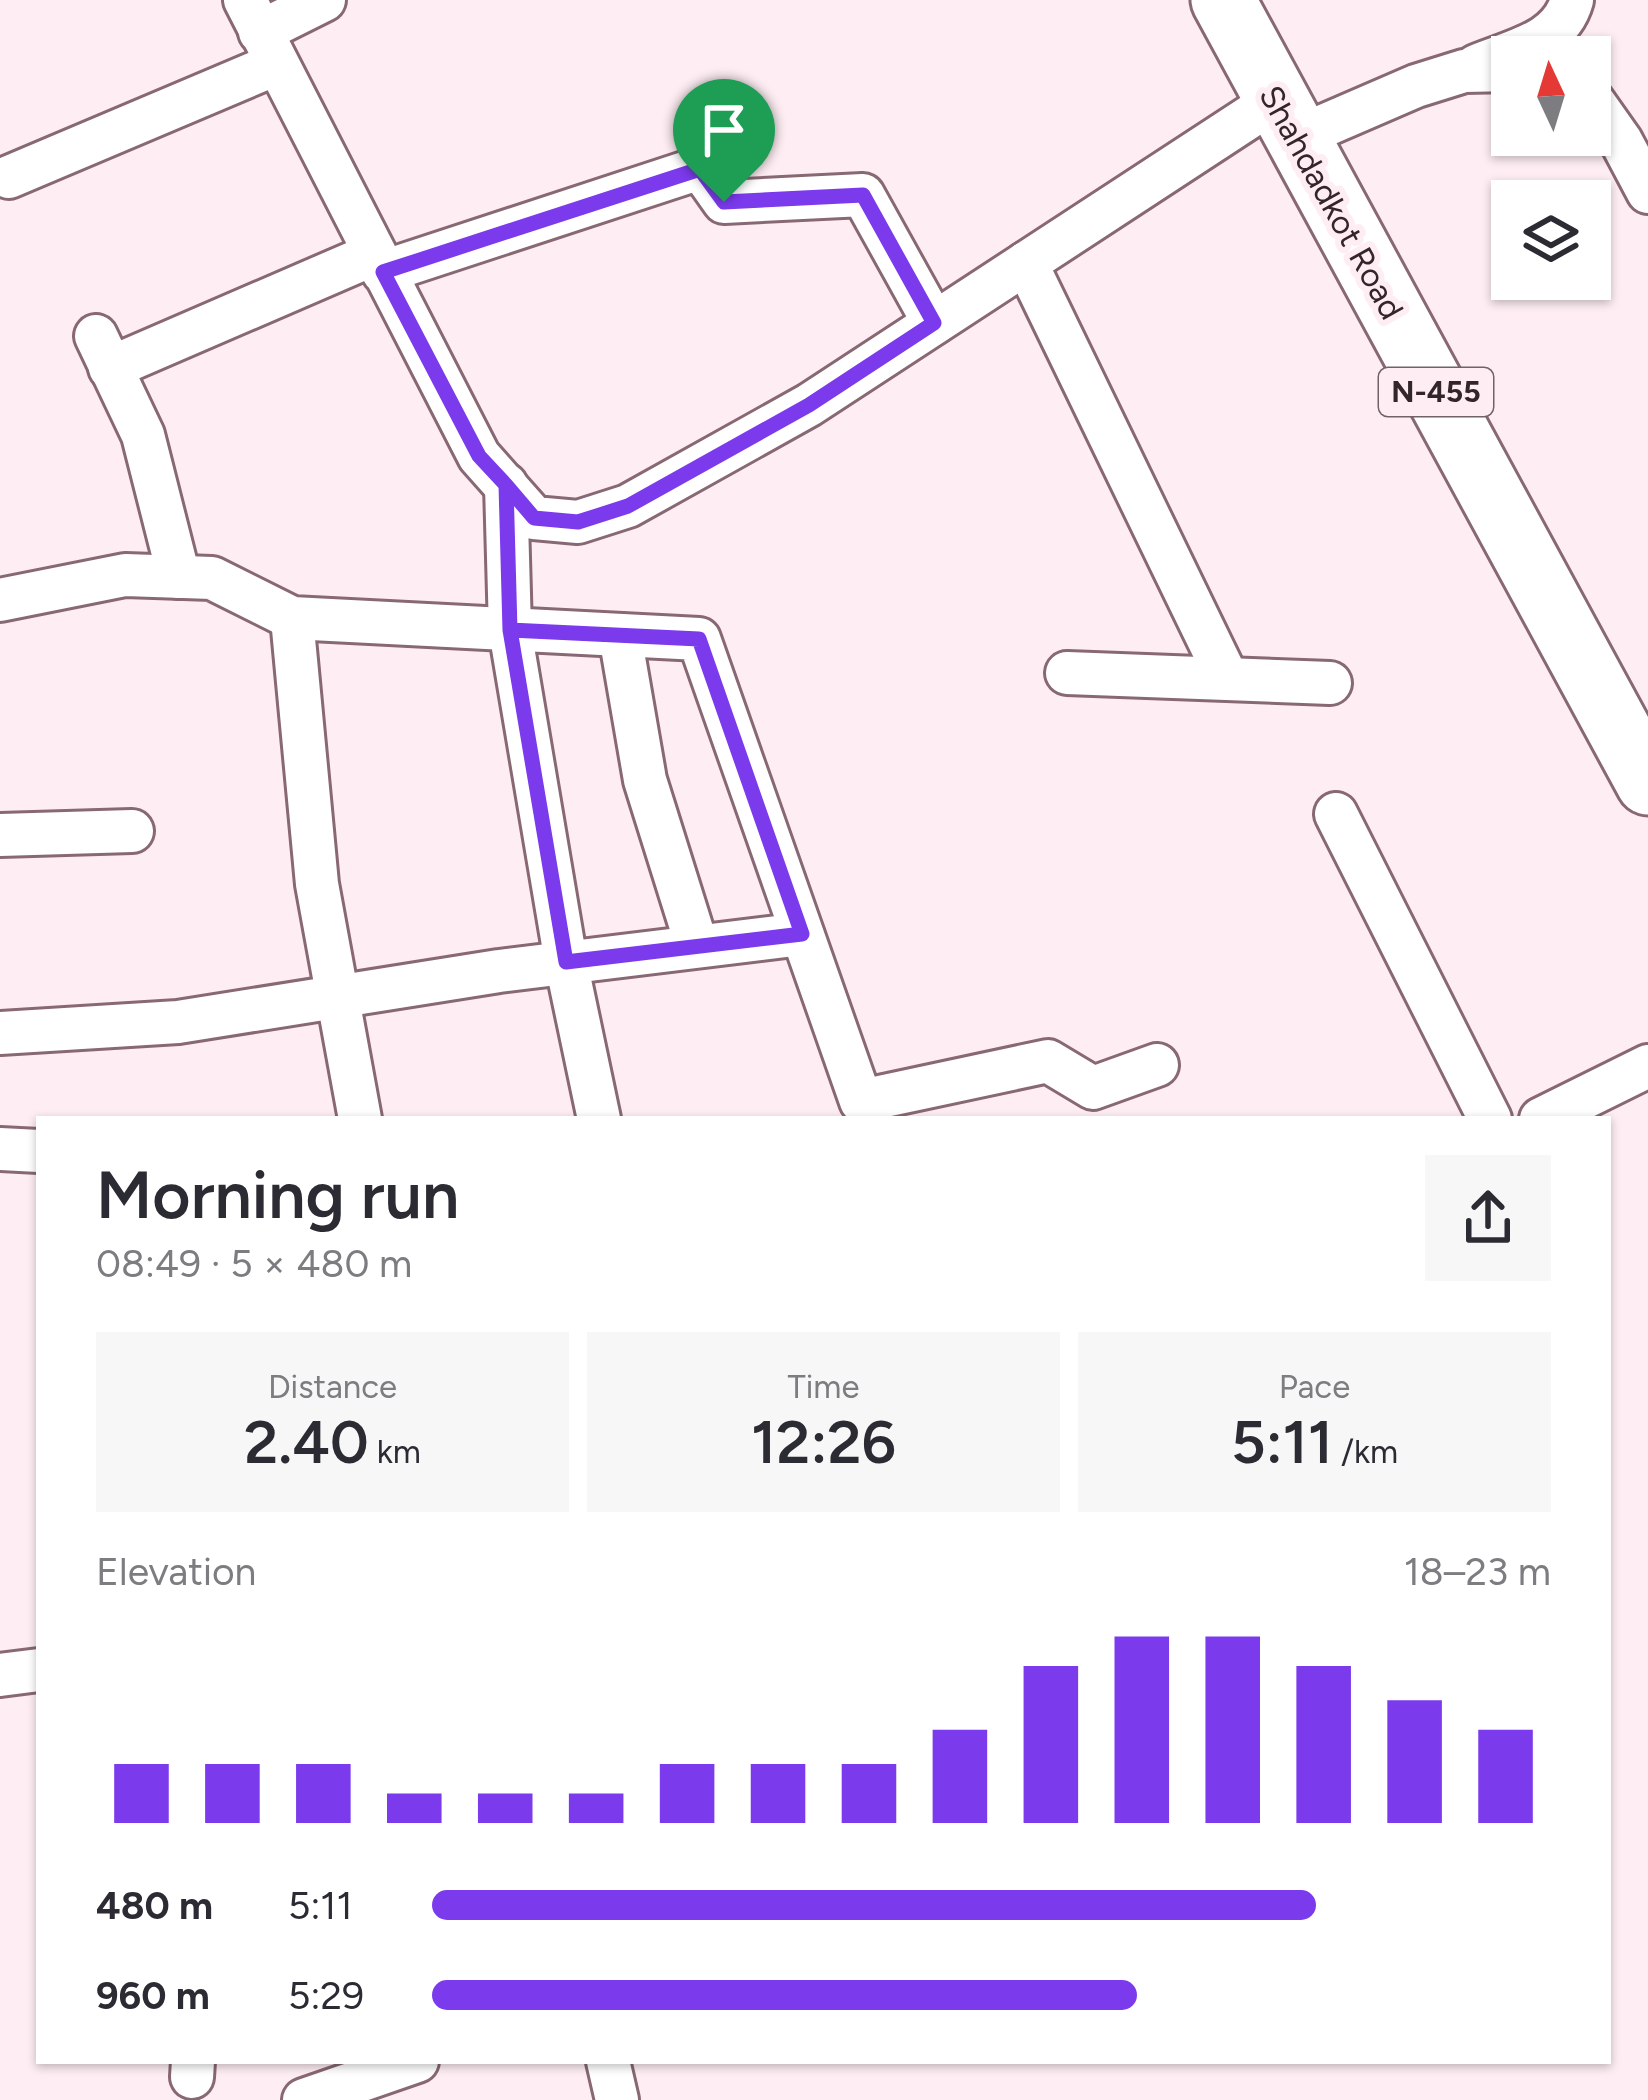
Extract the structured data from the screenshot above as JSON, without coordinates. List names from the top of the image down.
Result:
{
  "streets": {
    "highway": ["Shahdadkot Road", "N-455"]
  },
  "north": "top",
  "page": {
    "heading": ["Morning run", "08:49 · 5 × 480 m"],
    "stats": [
      ["Distance", "2.40 km"],
      ["Time", "12:26"],
      ["Pace", "5:11 /km"]
    ],
    "chart": ["Elevation", "18–23 m"],
    "list": [
      {
        "name": "480 m",
        "note": "5:11"
      },
      {
        "name": "960 m",
        "note": "5:29"
      }
    ]
  }
}
